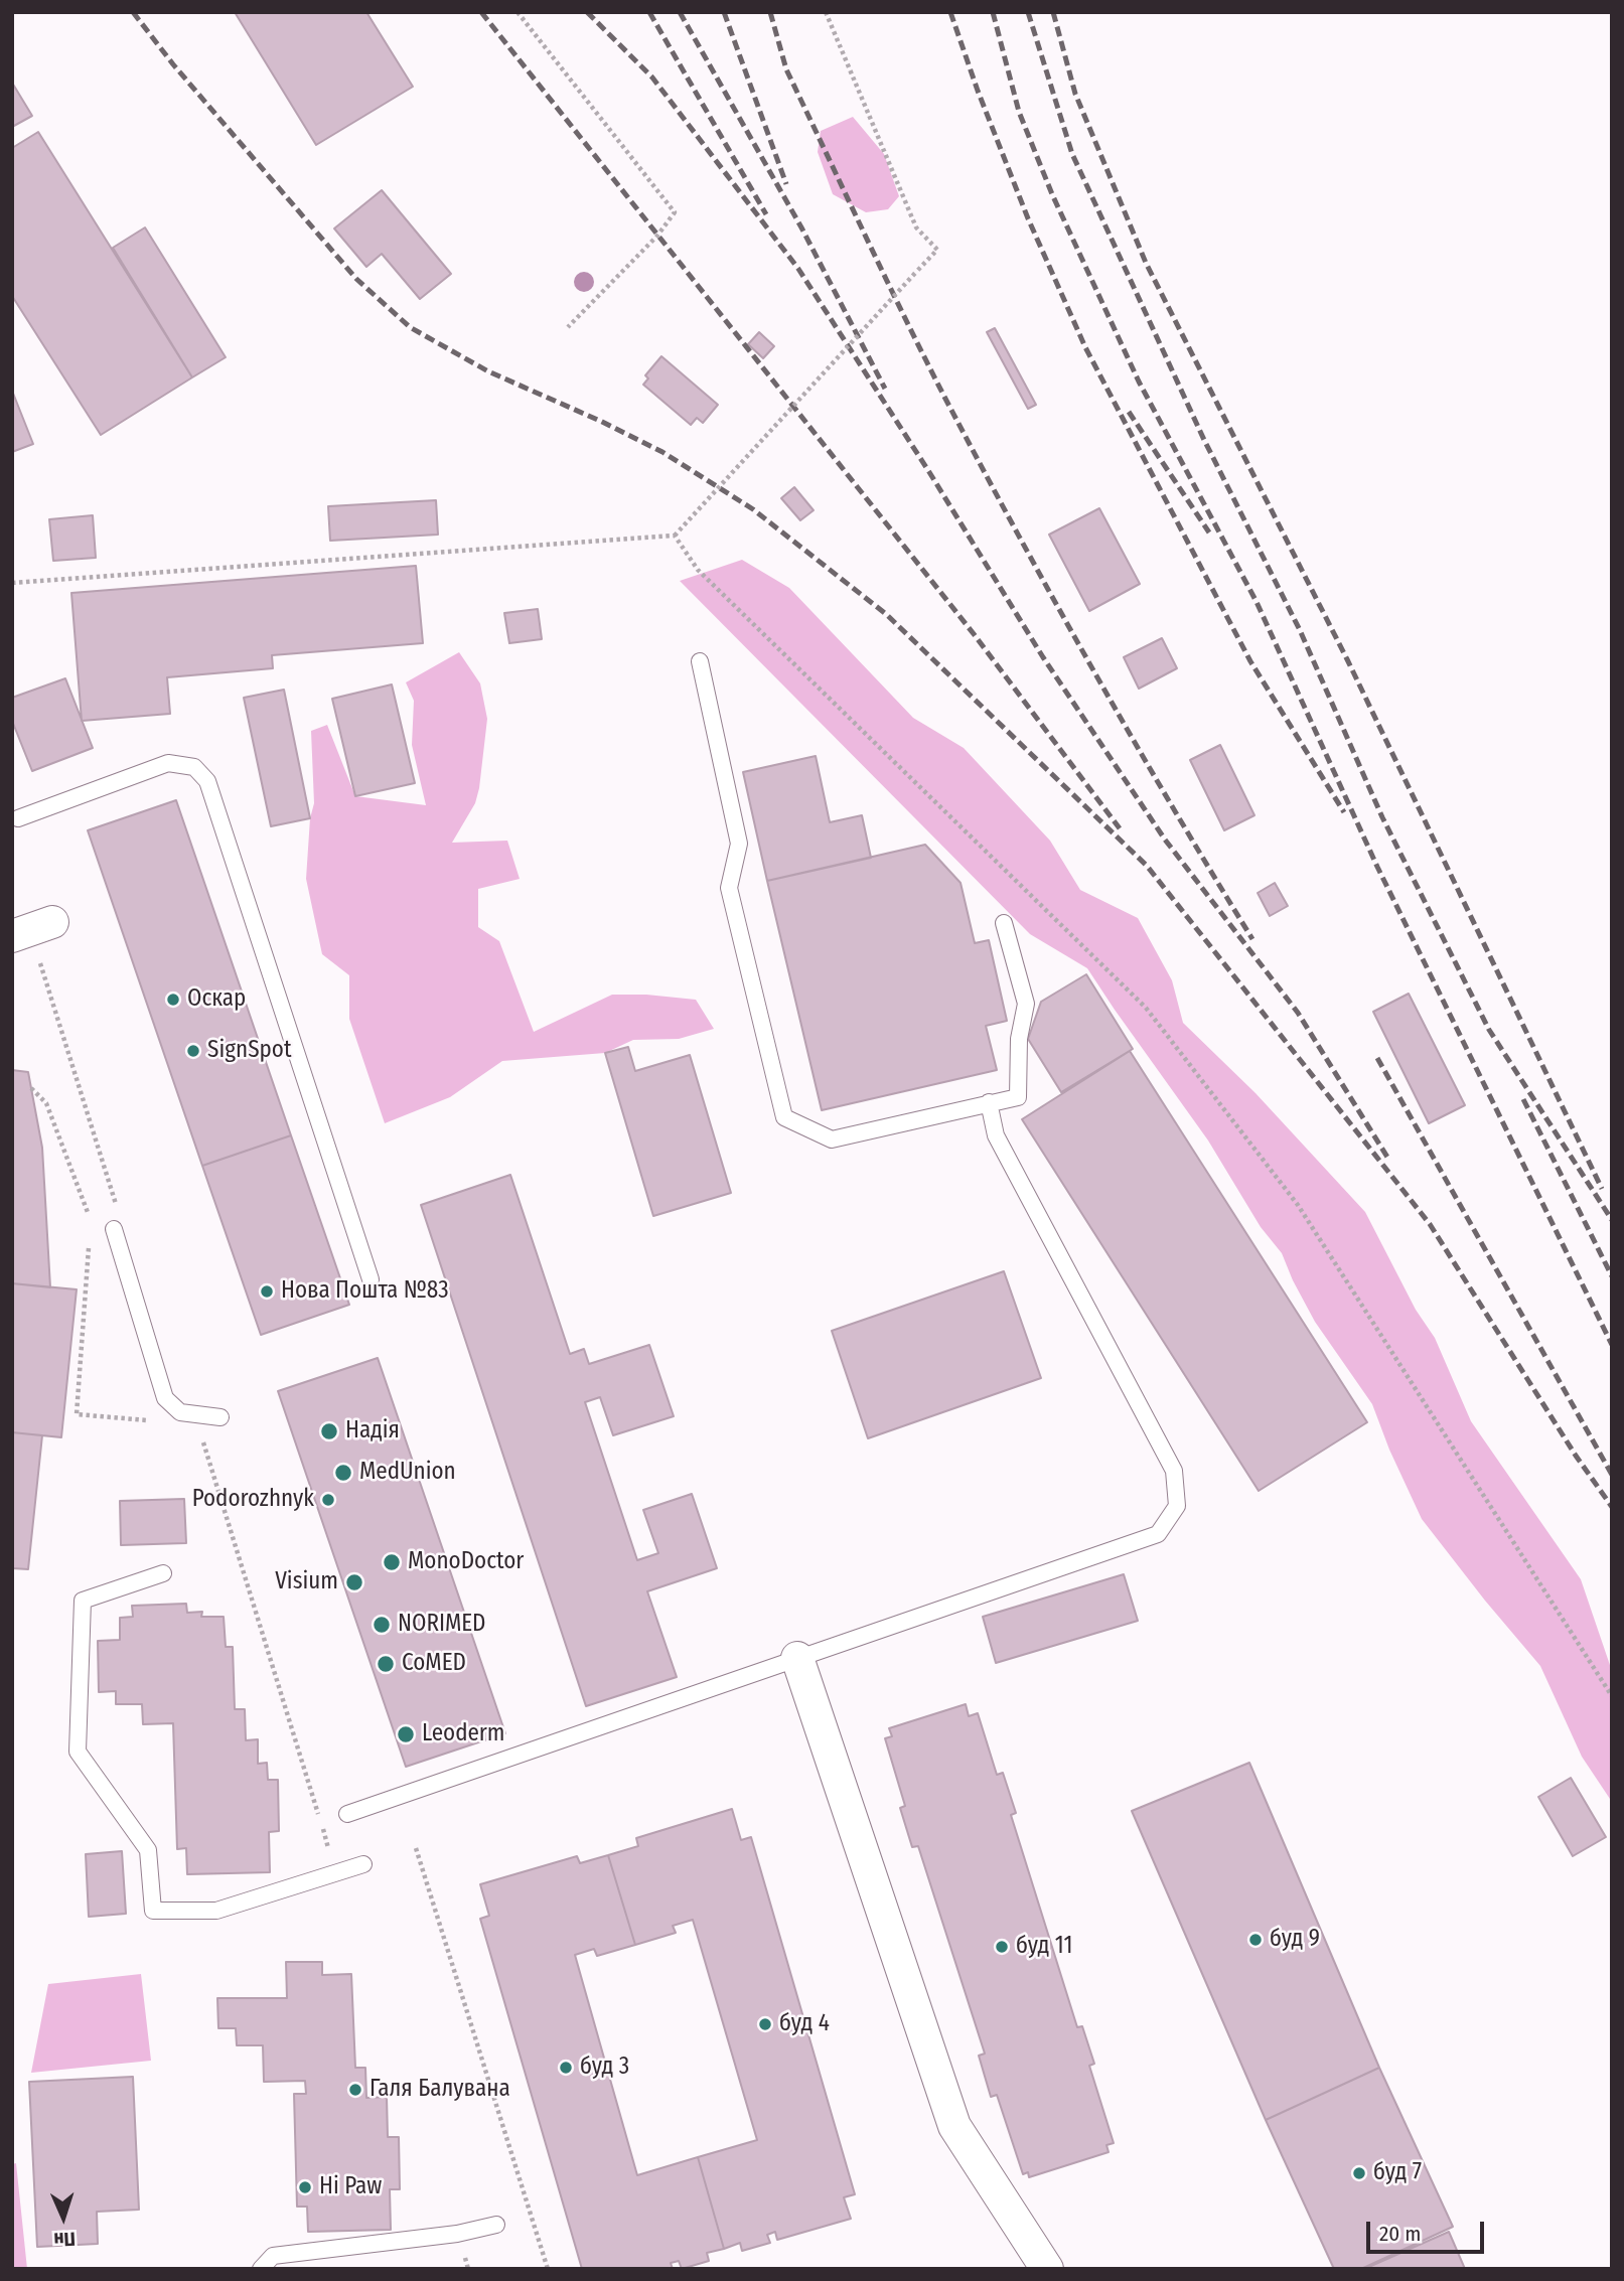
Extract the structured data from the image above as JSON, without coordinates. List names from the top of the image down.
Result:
{
  "places": [
    "Оскар",
    "SignSpot",
    "Нова Пошта №83",
    "Надія",
    "MedUnion",
    "Podorozhnyk",
    "MonoDoctor",
    "Visium",
    "NORIMED",
    "CoMED",
    "Leoderm",
    "буд 9",
    "буд 11",
    "буд 4",
    "буд 3",
    "Галя Балувана",
    "буд 7",
    "Hi Paw"
  ],
  "scale_bar": "20 m",
  "north": "bottom"
}
